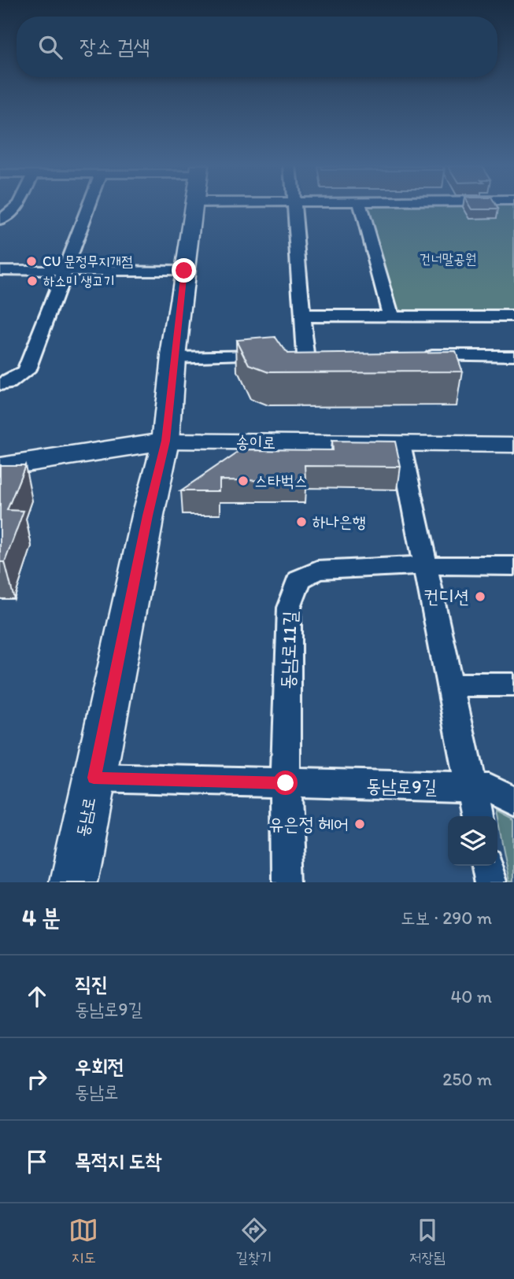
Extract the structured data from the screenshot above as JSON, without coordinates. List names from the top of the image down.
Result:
{
  "streets": {
    "main road": ["송이로", "동남로"],
    "street": ["동남로11길", "동남로9길"]
  },
  "crossings": [
    ["송이로", "동남로"],
    ["동남로11길", "동남로9길"],
    ["동남로9길", "동남로"]
  ],
  "parks": ["건너말공원"],
  "places": [
    "CU 문정무지개점",
    "하소미 생고기",
    "스타벅스",
    "하나은행",
    "컨디션",
    "유은정 헤어"
  ],
  "page": {
    "search": "장소 검색",
    "heading": ["4 분", "도보 · 290 m"],
    "list": [
      ["직진", "동남로9길", "40 m"],
      ["우회전", "동남로", "250 m"],
      "목적지 도착"
    ],
    "nav": ["지도", "길찾기", "저장됨"]
  }
}
